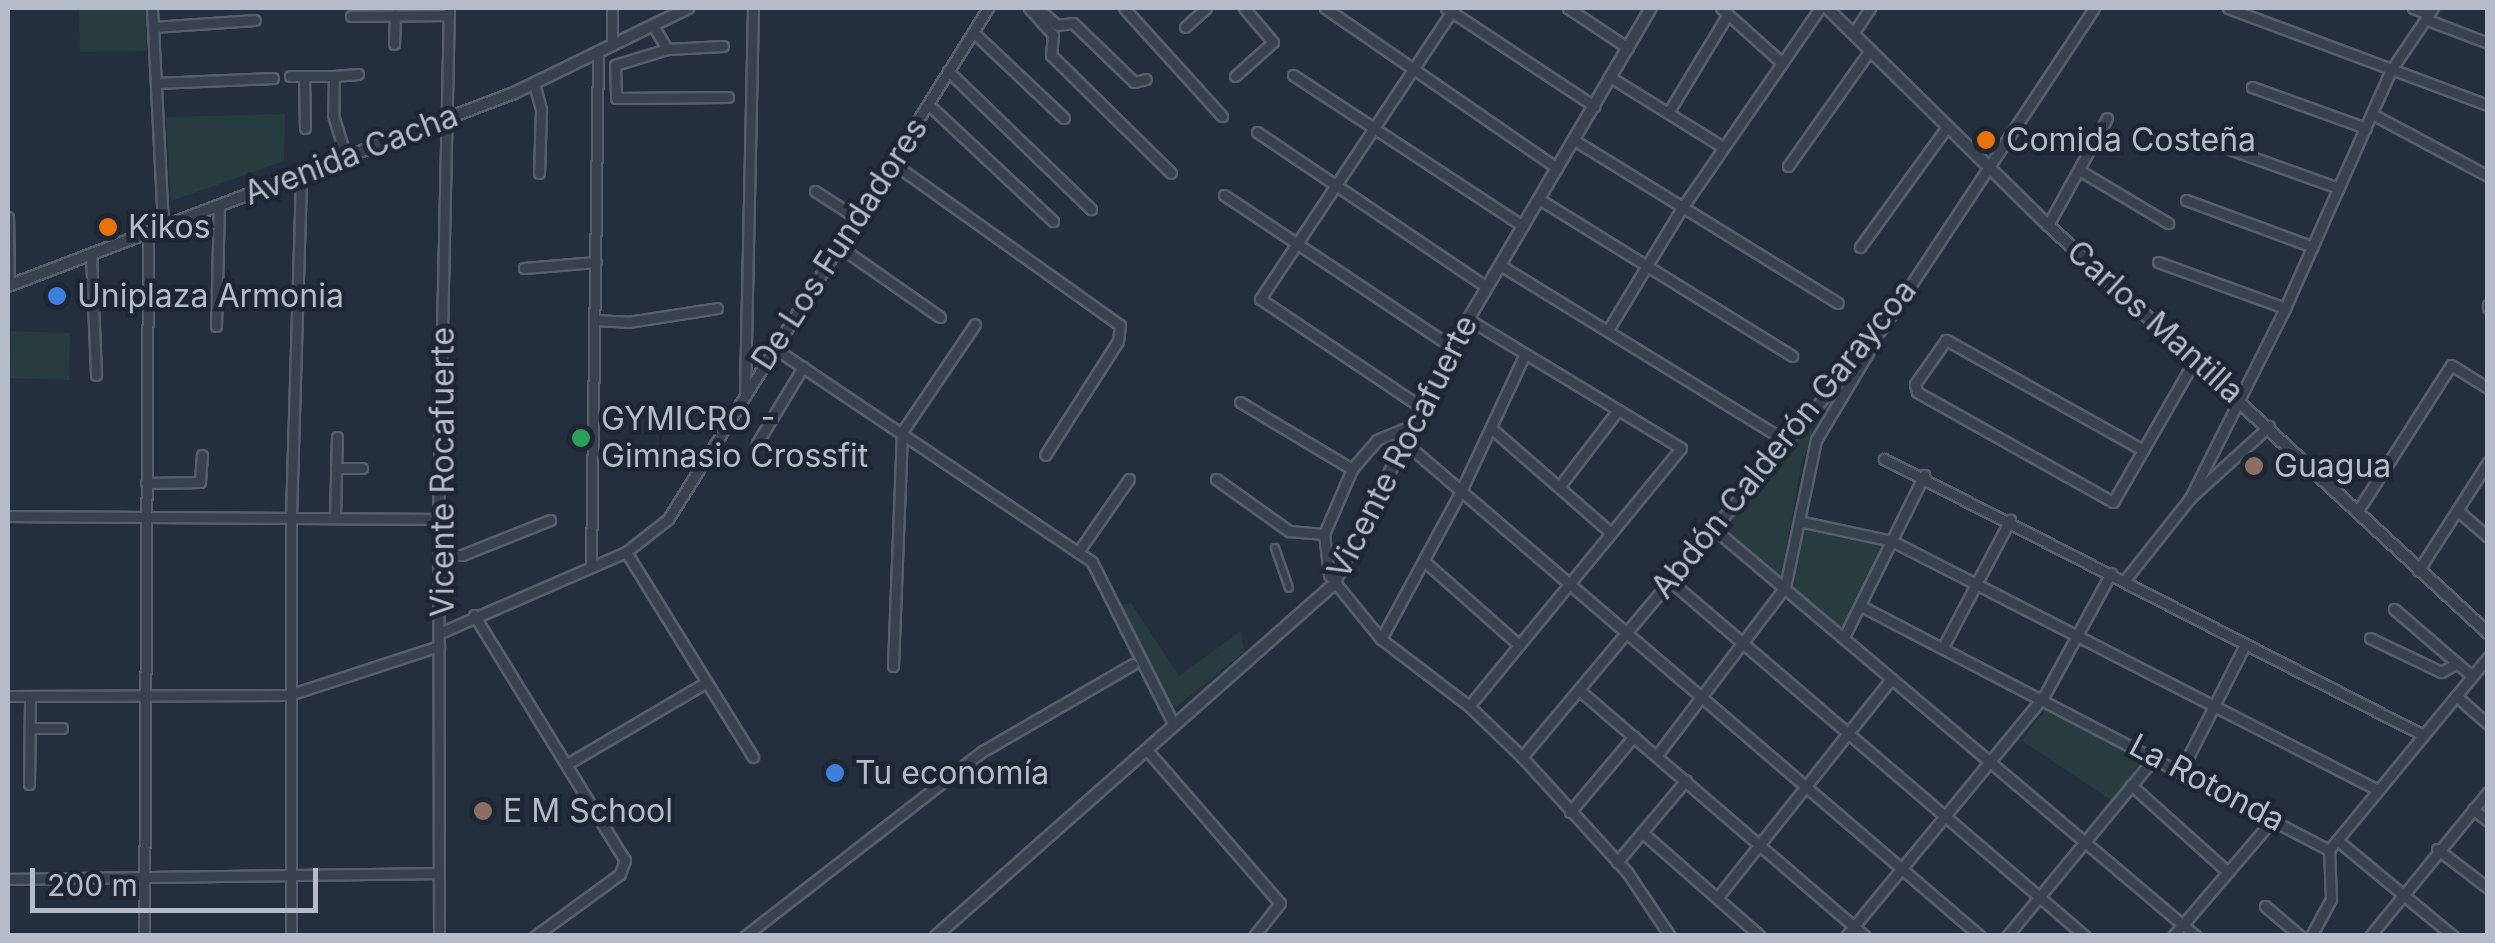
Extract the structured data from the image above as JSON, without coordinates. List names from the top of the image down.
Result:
{
  "streets": {
    "street": [
      "Avenida Cacha",
      "De Los Fundadores",
      "Carlos Mantilla",
      "Abdón Calderón Garaycoa",
      "Vicente Rocafuerte",
      "La Rotonda"
    ]
  },
  "crossings": [
    ["Avenida Cacha", "Vicente Rocafuerte"],
    ["De Los Fundadores", "Vicente Rocafuerte"],
    ["Carlos Mantilla", "Abdón Calderón Garaycoa"]
  ],
  "places": [
    "Comida Costeña",
    "Kikos",
    "Uniplaza Armonia",
    "GYMICRO - Gimnasio Crossfit",
    "Guagua",
    "Tu economía",
    "E M School"
  ],
  "scale_bar": "200 m"
}
